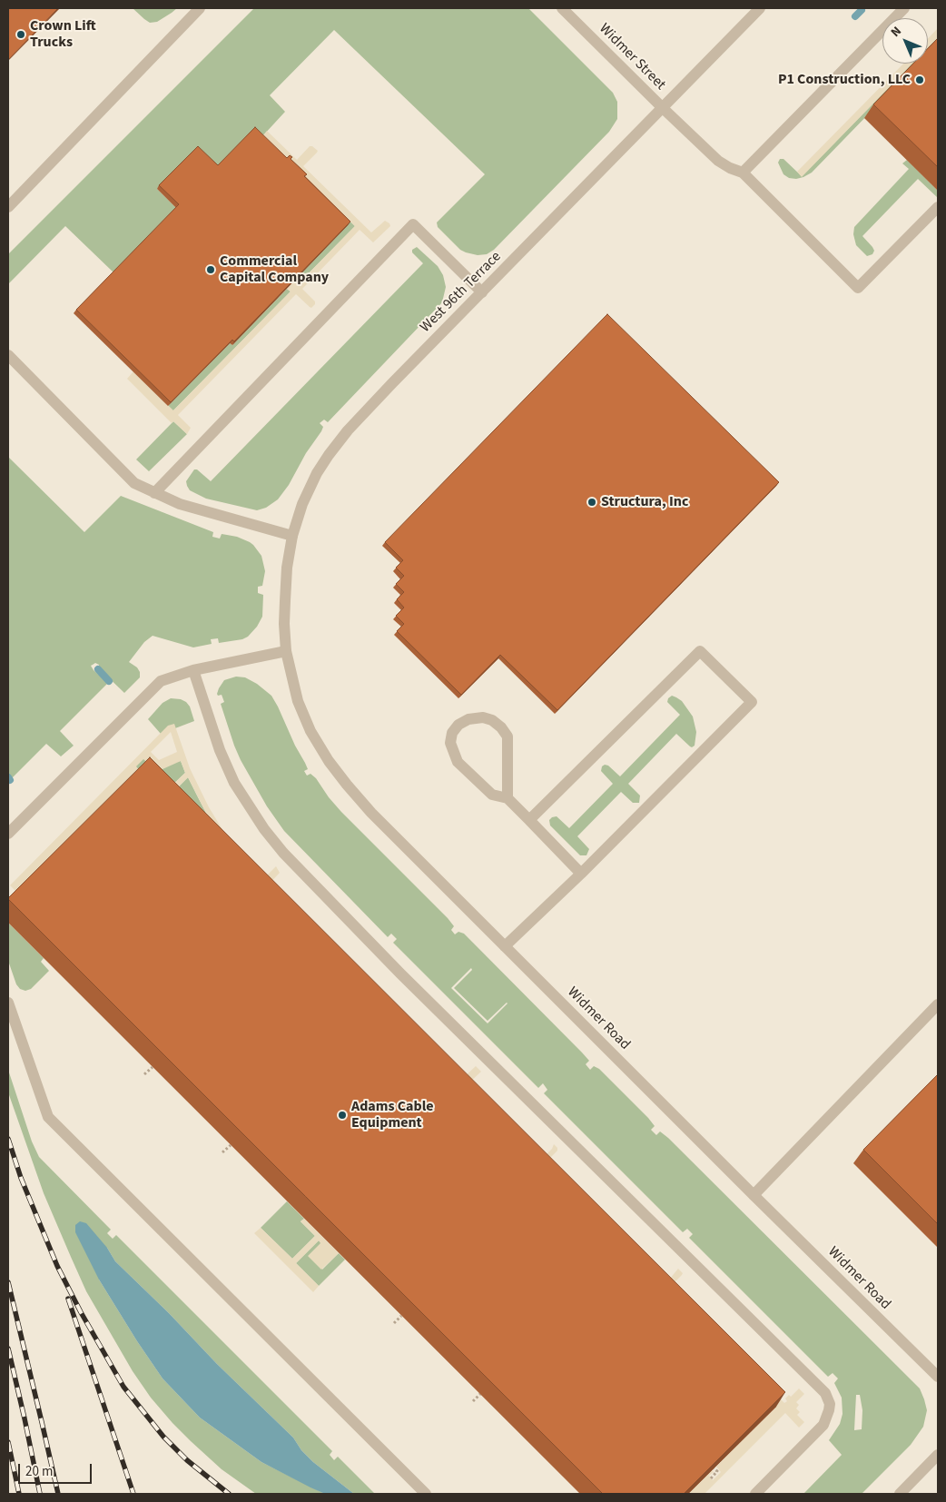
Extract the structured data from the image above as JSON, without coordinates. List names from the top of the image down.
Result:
{
  "streets": {
    "street": ["Widmer Street", "West 96th Terrace", "Widmer Road"]
  },
  "crossings": [
    ["Widmer Street", "West 96th Terrace"],
    ["West 96th Terrace", "Widmer Road"]
  ],
  "places": [
    "Crown Lift Trucks",
    "P1 Construction, LLC",
    "Commercial Capital Company",
    "Structura, Inc",
    "Adams Cable Equipment"
  ],
  "scale_bar": "20 m",
  "north": "top left"
}
